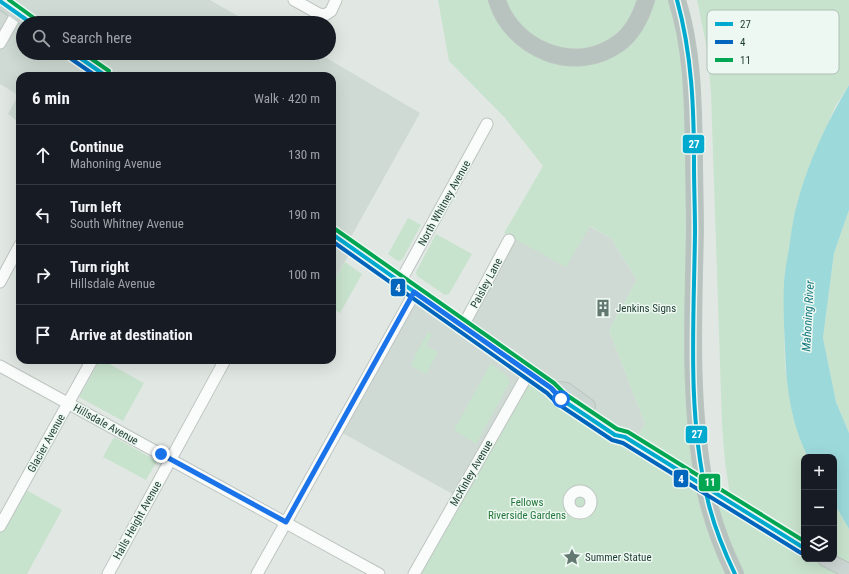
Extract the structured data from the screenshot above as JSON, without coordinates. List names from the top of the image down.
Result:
{
  "streets": {
    "street": [
      "North Whitney Avenue",
      "Paisley Lane",
      "Hillsdale Avenue",
      "Glacier Avenue",
      "McKinley Avenue",
      "Halls Height Avenue"
    ]
  },
  "crossings": [
    ["Hillsdale Avenue", "Glacier Avenue"],
    ["Hillsdale Avenue", "Halls Height Avenue"]
  ],
  "water": ["Mahoning River"],
  "parks": ["Fellows Riverside Gardens"],
  "places": {
    "building": ["Jenkins Signs"],
    "place": ["Summer Statue"]
  },
  "lines": ["transit line 27", "transit line 11", "transit line 4"],
  "legend": ["27", "4", "11"],
  "page": {
    "search": "Search here",
    "heading": ["6 min", "Walk · 420 m"],
    "list": [
      ["Continue", "Mahoning Avenue", "130 m"],
      ["Turn left", "South Whitney Avenue", "190 m"],
      ["Turn right", "Hillsdale Avenue", "100 m"],
      "Arrive at destination"
    ],
    "map_buttons": ["+", "−"]
  }
}
